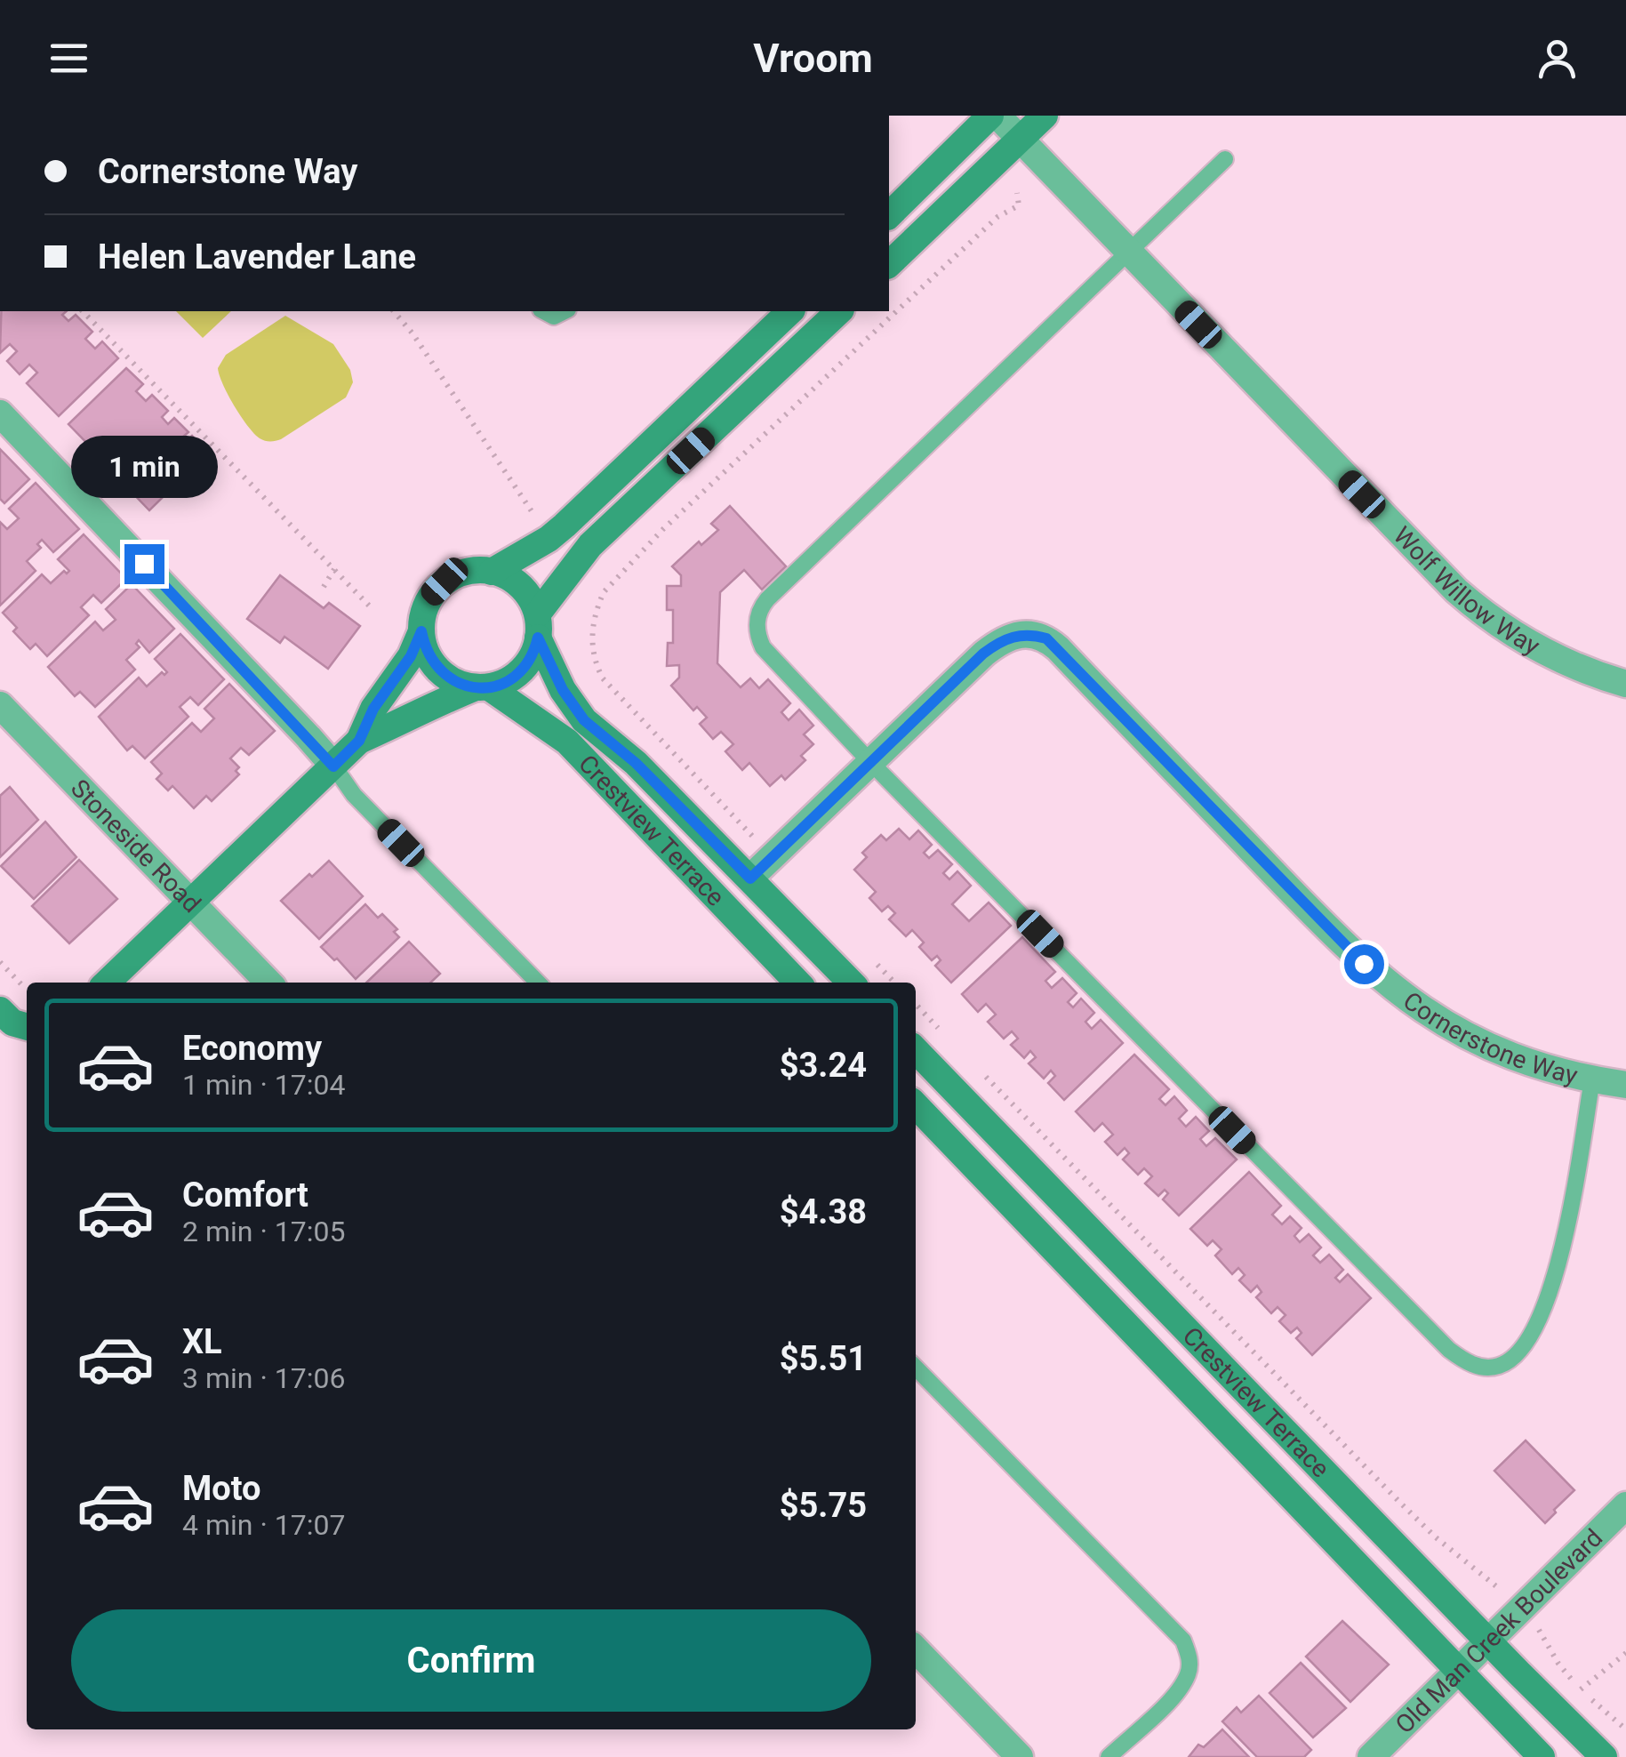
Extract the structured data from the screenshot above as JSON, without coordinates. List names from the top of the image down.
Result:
{
  "streets": {
    "street": [
      "Wolf Willow Way",
      "Crestview Terrace",
      "Stoneside Road",
      "Cornerstone Way",
      "Old Man Creek Boulevard"
    ]
  },
  "crossings": [
    ["Crestview Terrace", "Cornerstone Way"],
    ["Crestview Terrace", "Old Man Creek Boulevard"]
  ],
  "page": {
    "header": "Vroom",
    "banner": ["Cornerstone Way", "Helen Lavender Lane"],
    "bubble": "1 min",
    "list": [
      {
        "name": "Economy",
        "note": "1 min · 17:04",
        "value": "$3.24"
      },
      {
        "name": "Comfort",
        "note": "2 min · 17:05",
        "value": "$4.38"
      },
      {
        "name": "XL",
        "note": "3 min · 17:06",
        "value": "$5.51"
      },
      {
        "name": "Moto",
        "note": "4 min · 17:07",
        "value": "$5.75"
      }
    ],
    "buttons": "Confirm"
  }
}
